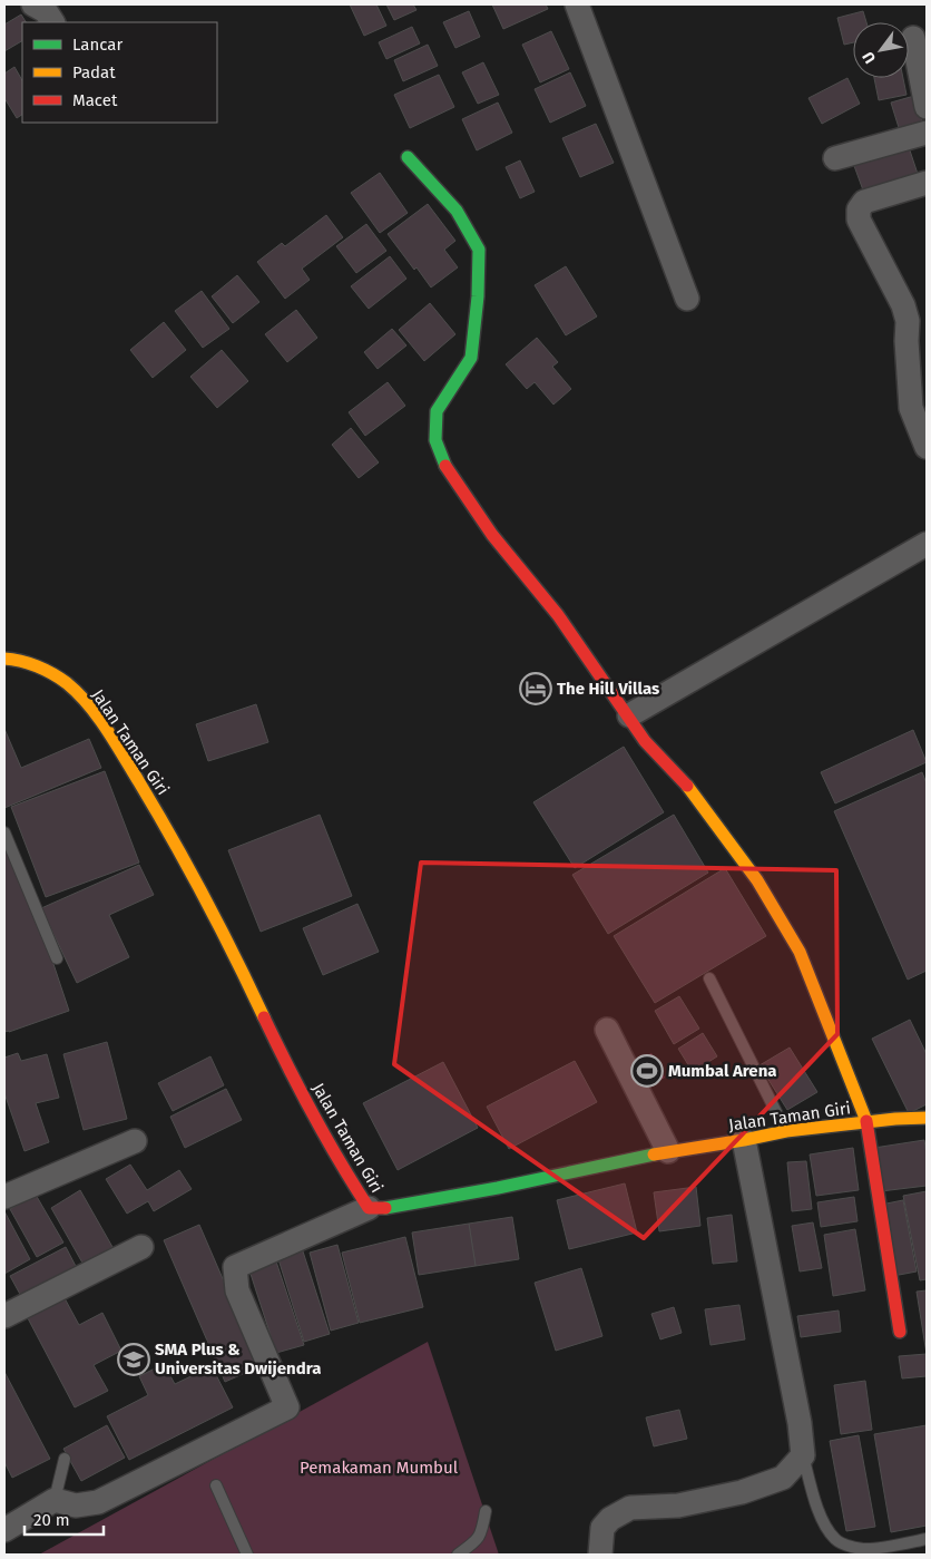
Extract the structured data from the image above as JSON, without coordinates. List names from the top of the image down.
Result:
{
  "streets": {
    "street": ["Jalan Taman Giri"]
  },
  "parks": ["Pemakaman Mumbul"],
  "places": {
    "hotel": ["The Hill Villas"],
    "sports": ["Mumbal Arena"],
    "school or university": ["SMA Plus & Universitas Dwijendra"]
  },
  "legend": ["Lancar", "Padat", "Macet"],
  "scale_bar": "20 m",
  "north": "bottom left"
}
